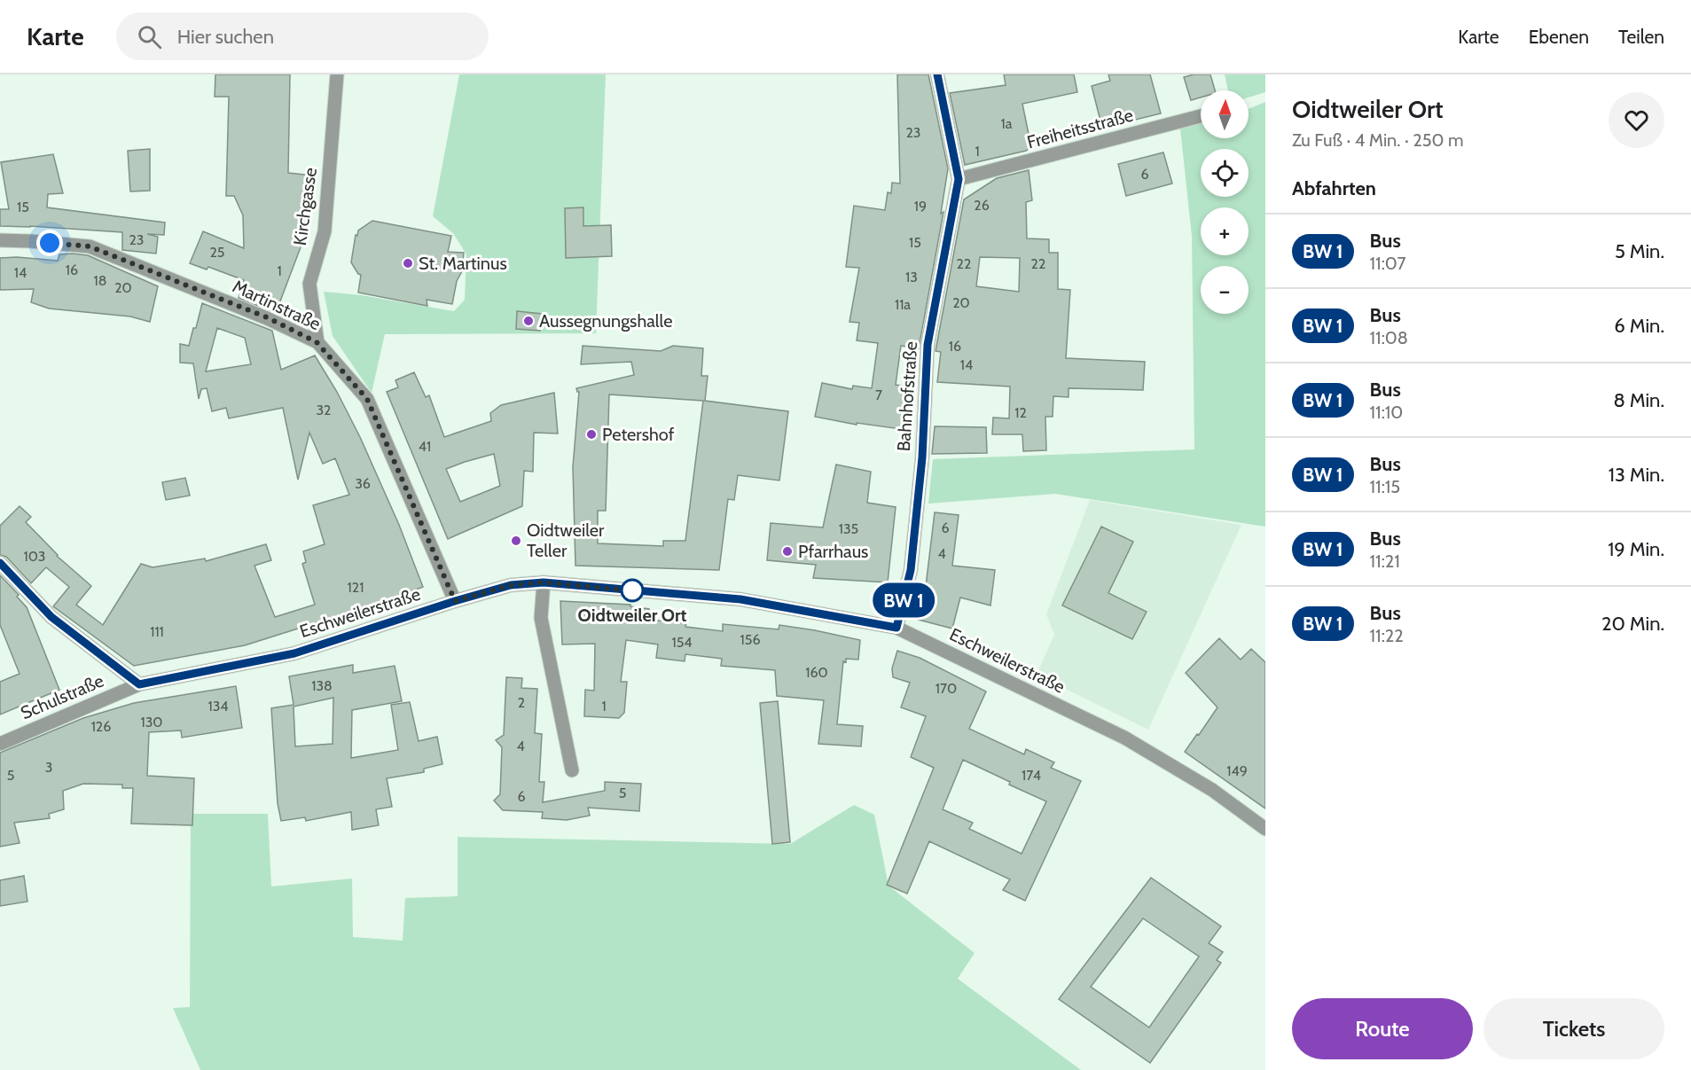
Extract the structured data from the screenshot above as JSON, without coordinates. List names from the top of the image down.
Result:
{
  "streets": {
    "street": [
      "Freiheitsstraße",
      "Kirchgasse",
      "Martinstraße",
      "Bahnhofstraße",
      "Eschweilerstraße",
      "Schulstraße"
    ]
  },
  "crossings": [
    ["Freiheitsstraße", "Bahnhofstraße"],
    ["Kirchgasse", "Martinstraße"],
    ["Martinstraße", "Eschweilerstraße"],
    ["Bahnhofstraße", "Eschweilerstraße"],
    ["Eschweilerstraße", "Schulstraße"]
  ],
  "places": [
    "St. Martinus",
    "Aussegnungshalle",
    "Petershof",
    "Oidtweiler Teller",
    "Pfarrhaus",
    "Oidtweiler Ort"
  ],
  "house_numbers": [
    "1a",
    "23",
    "1",
    "6",
    "26",
    "19",
    "15",
    "23",
    "15",
    "25",
    "22",
    "22",
    "16",
    "1",
    "14",
    "13",
    "18",
    "20",
    "20",
    "11a",
    "16",
    "14",
    "7",
    "32",
    "12",
    "41",
    "36",
    "6",
    "135",
    "4",
    "103",
    "121",
    "111",
    "156",
    "154",
    "160",
    "138",
    "170",
    "2",
    "134",
    "1",
    "130",
    "126",
    "4",
    "3",
    "149",
    "5",
    "174",
    "5",
    "6"
  ],
  "north": "top",
  "page": {
    "header": "Karte",
    "search": "Hier suchen",
    "nav": ["Karte", "Ebenen", "Teilen"],
    "on_map": "BW 1",
    "heading": [
      ["Oidtweiler Ort", "Zu Fuß · 4 Min. · 250 m"],
      "Abfahrten"
    ],
    "map_buttons": ["+", "−"],
    "list": [
      {
        "mark": "BW 1",
        "name": "Bus",
        "note": "11:07",
        "value": "5 Min."
      },
      {
        "mark": "BW 1",
        "name": "Bus",
        "note": "11:08",
        "value": "6 Min."
      },
      {
        "mark": "BW 1",
        "name": "Bus",
        "note": "11:10",
        "value": "8 Min."
      },
      {
        "mark": "BW 1",
        "name": "Bus",
        "note": "11:15",
        "value": "13 Min."
      },
      {
        "mark": "BW 1",
        "name": "Bus",
        "note": "11:21",
        "value": "19 Min."
      },
      {
        "mark": "BW 1",
        "name": "Bus",
        "note": "11:22",
        "value": "20 Min."
      }
    ],
    "buttons": ["Route", "Tickets"]
  }
}
